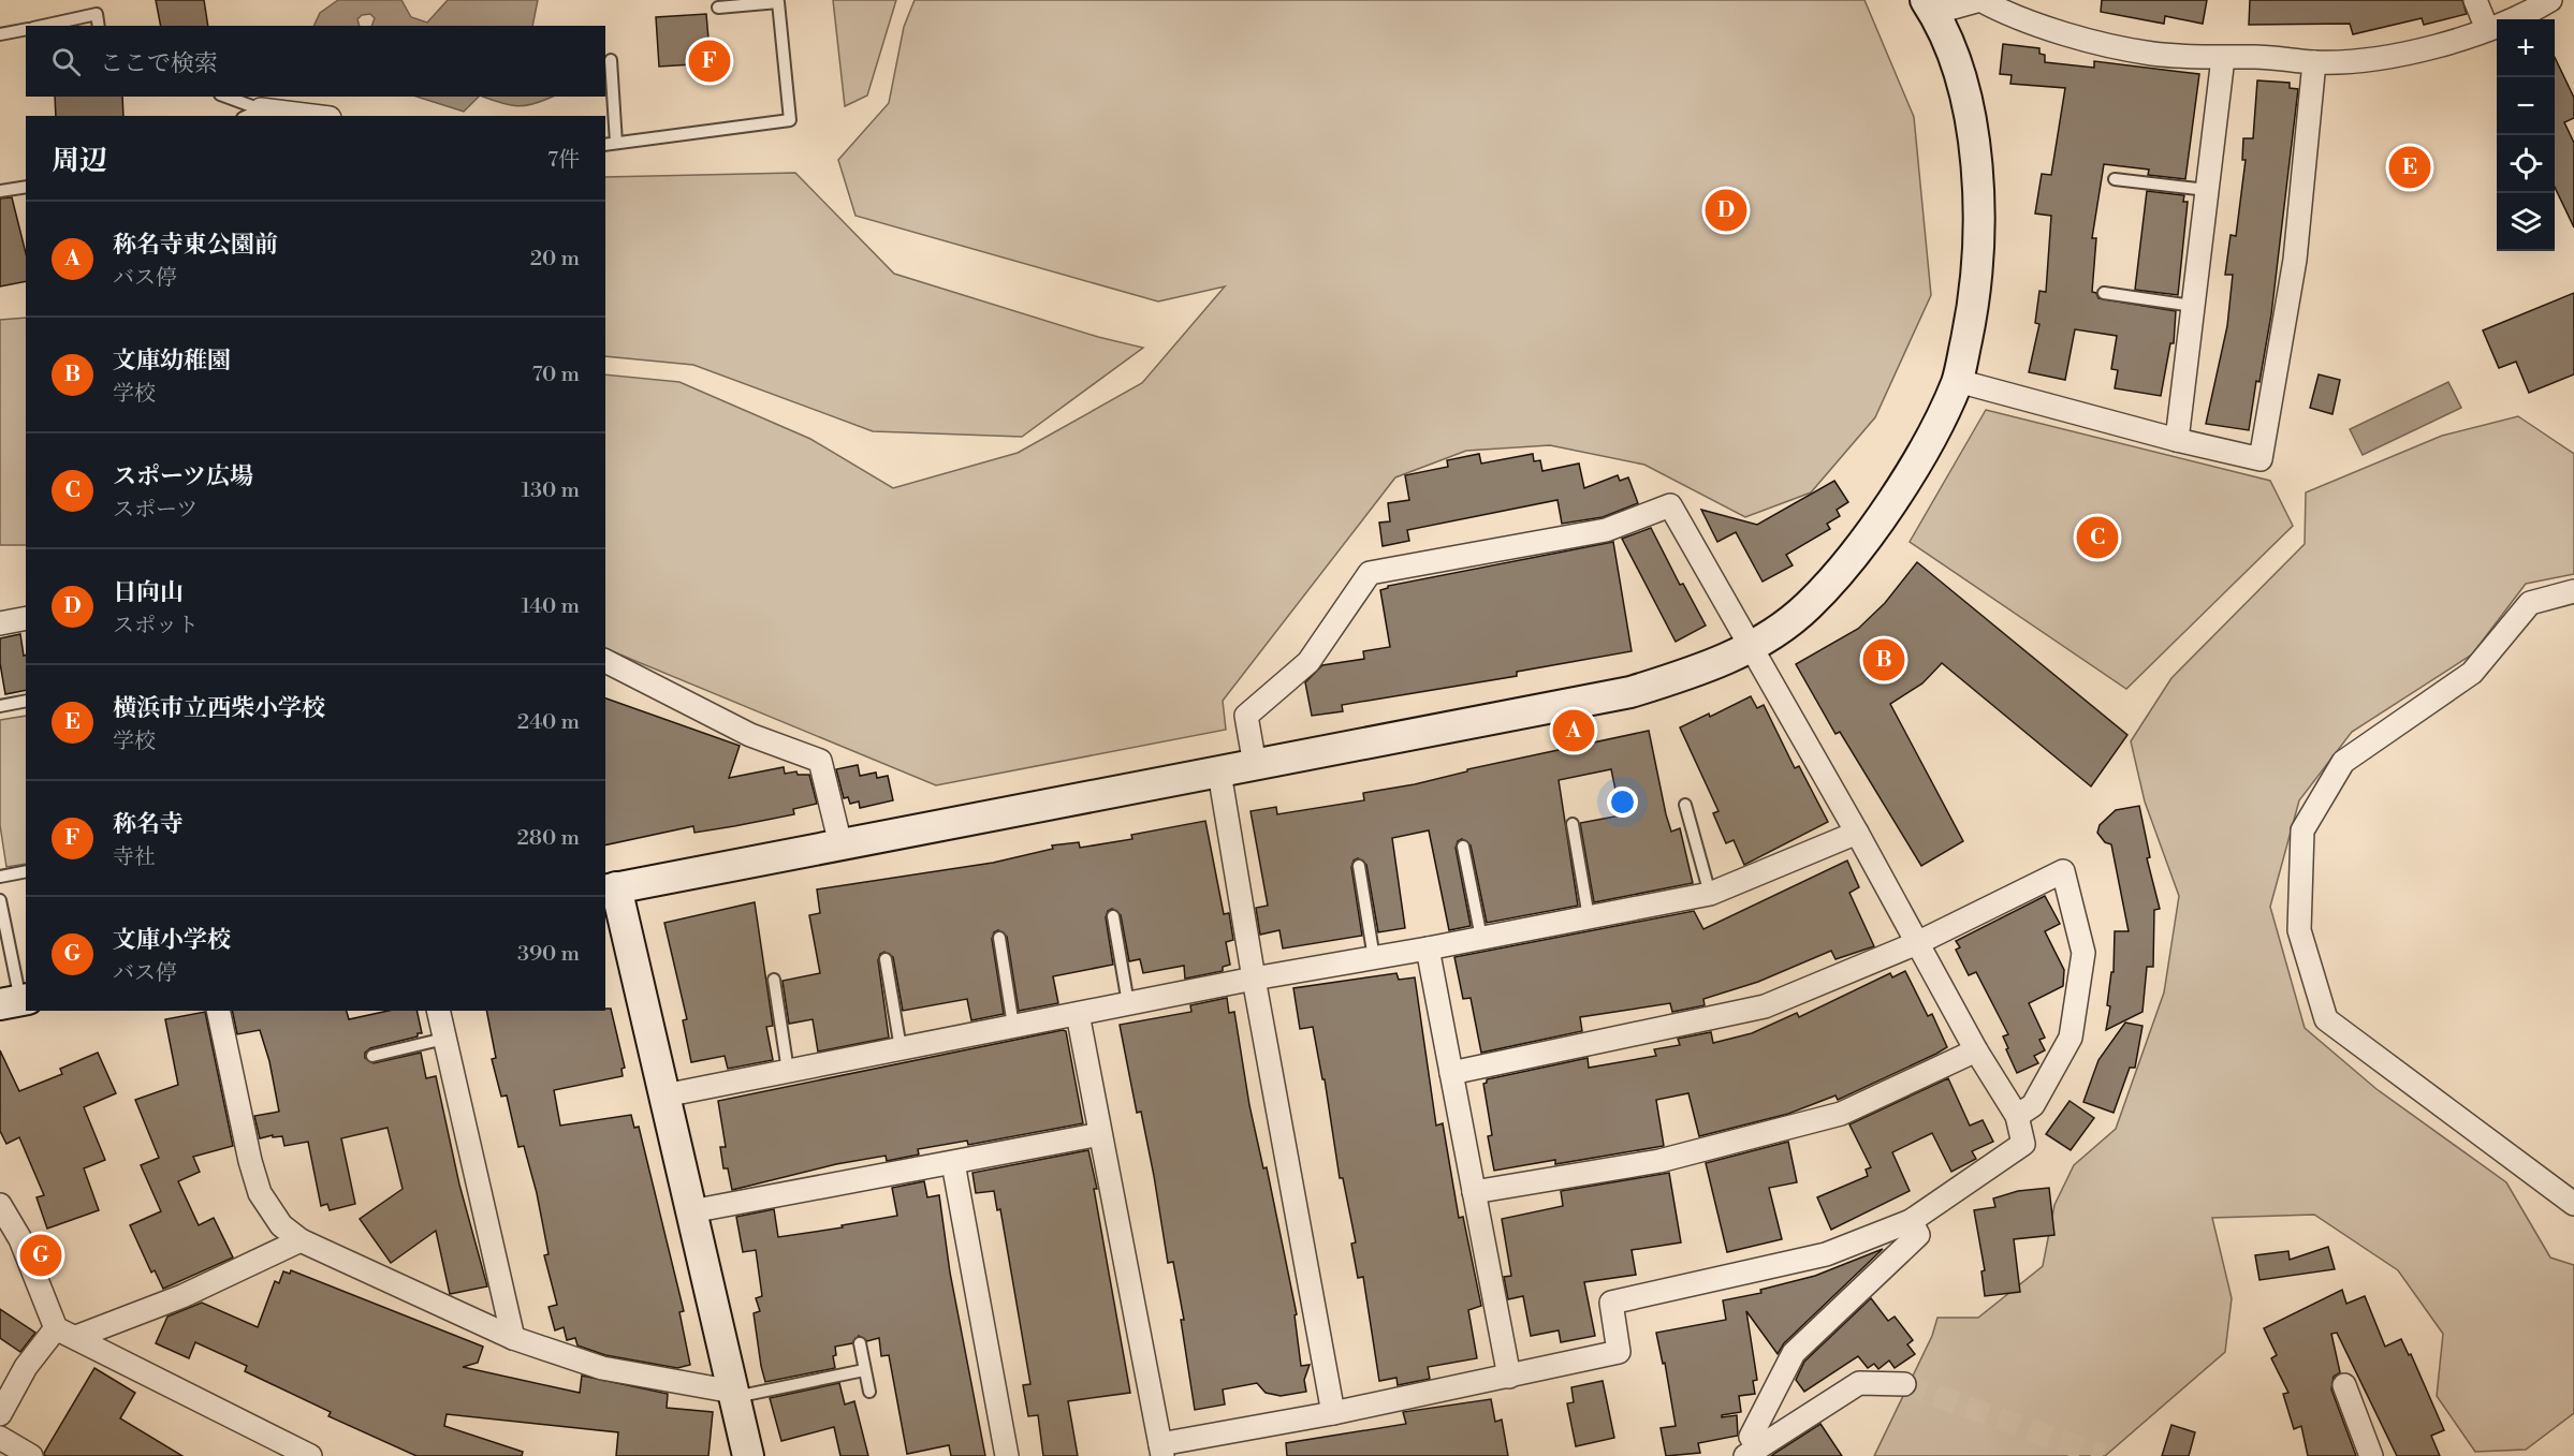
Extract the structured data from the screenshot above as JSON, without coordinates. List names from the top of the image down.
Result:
{
  "page": {
    "map_buttons": ["+", "−"],
    "search": "ここで検索",
    "pins": [
      "F",
      "E",
      "D",
      "C",
      "B",
      "A",
      "G"
    ],
    "heading": ["周辺", "7件"],
    "list": [
      {
        "mark": "A",
        "name": "称名寺東公園前",
        "note": "バス停",
        "value": "20 m"
      },
      {
        "mark": "B",
        "name": "文庫幼稚園",
        "note": "学校",
        "value": "70 m"
      },
      {
        "mark": "C",
        "name": "スポーツ広場",
        "note": "スポーツ",
        "value": "130 m"
      },
      {
        "mark": "D",
        "name": "日向山",
        "note": "スポット",
        "value": "140 m"
      },
      {
        "mark": "E",
        "name": "横浜市立西柴小学校",
        "note": "学校",
        "value": "240 m"
      },
      {
        "mark": "F",
        "name": "称名寺",
        "note": "寺社",
        "value": "280 m"
      },
      {
        "mark": "G",
        "name": "文庫小学校",
        "note": "バス停",
        "value": "390 m"
      }
    ]
  }
}
